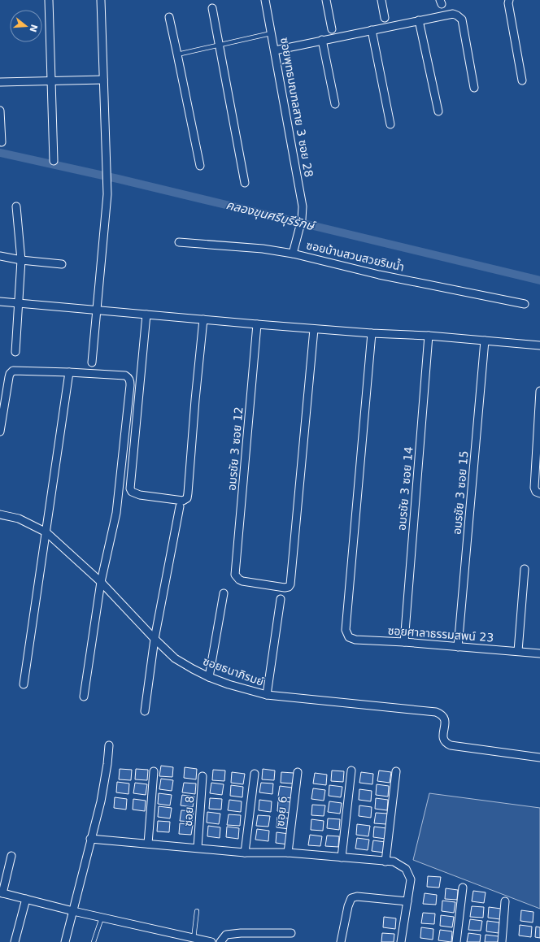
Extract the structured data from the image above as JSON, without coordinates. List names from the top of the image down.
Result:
{
  "streets": {
    "street": [
      "ซอยพุทธมณฑลสาย 3 ซอย 28",
      "ซอยบ้านสวนสวยริมน้ำ",
      "อมรชัย 3 ซอย 12",
      "อมรชัย 3 ซอย 14",
      "อมรชัย 3 ซอย 15",
      "ซอยศาลาธรรมสพน์ 23",
      "ซอยธนาภิรมย์",
      "ซอย 8",
      "ซอย 6"
    ]
  },
  "crossings": [
    ["ซอยพุทธมณฑลสาย 3 ซอย 28", "ซอยบ้านสวนสวยริมน้ำ"],
    ["อมรชัย 3 ซอย 14", "ซอยศาลาธรรมสพน์ 23"],
    ["อมรชัย 3 ซอย 15", "ซอยศาลาธรรมสพน์ 23"]
  ],
  "water": ["คลองขุนศรีบุรีรักษ์"],
  "north": "right"
}
